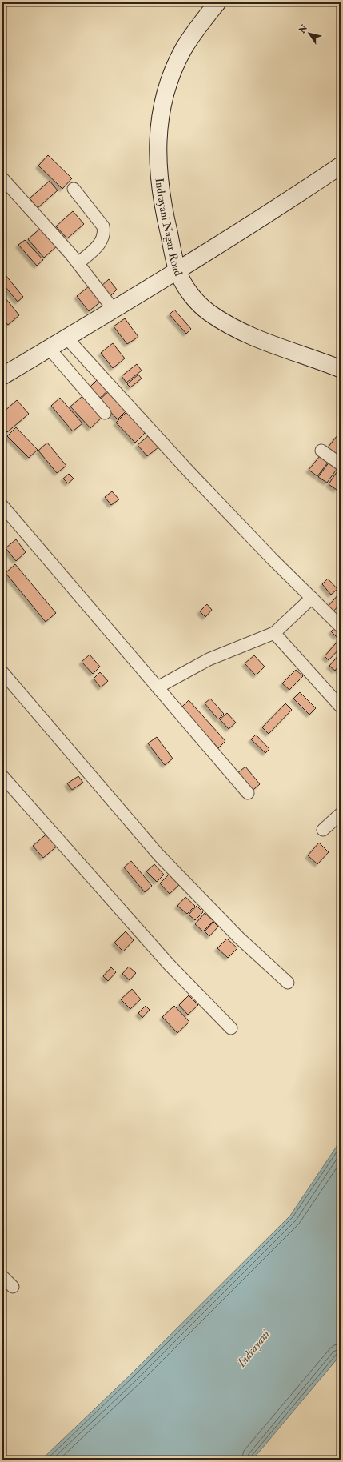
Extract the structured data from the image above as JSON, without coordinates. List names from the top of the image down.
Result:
{
  "streets": {
    "street": ["Indrayani Nagar Road"]
  },
  "water": ["Indrayani"],
  "north": "top left"
}
